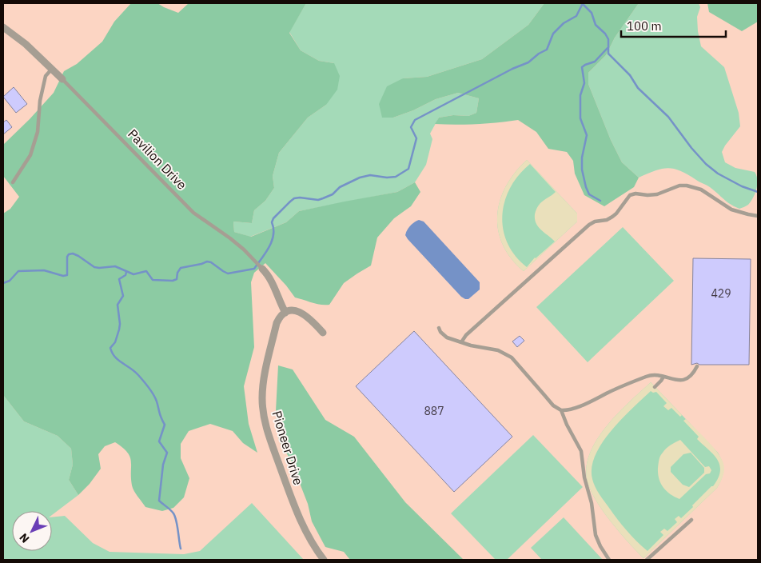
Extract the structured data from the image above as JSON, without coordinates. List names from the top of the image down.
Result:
{
  "streets": {
    "street": ["Pavilion Drive", "Pioneer Drive"]
  },
  "crossings": [
    ["Pavilion Drive", "Pioneer Drive"]
  ],
  "house_numbers": ["429", "887"],
  "scale_bar": "100 m",
  "north": "bottom left"
}
